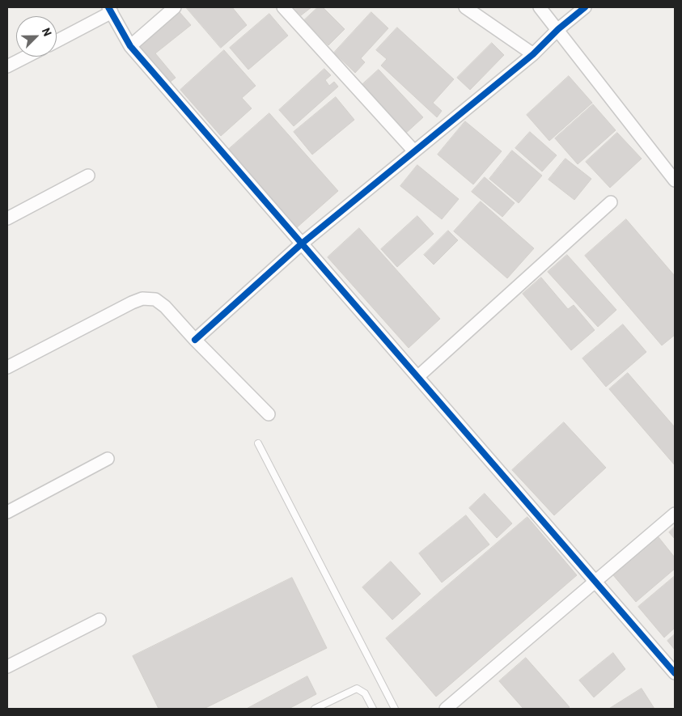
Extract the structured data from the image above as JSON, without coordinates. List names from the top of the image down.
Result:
{
  "north": "top right"
}
